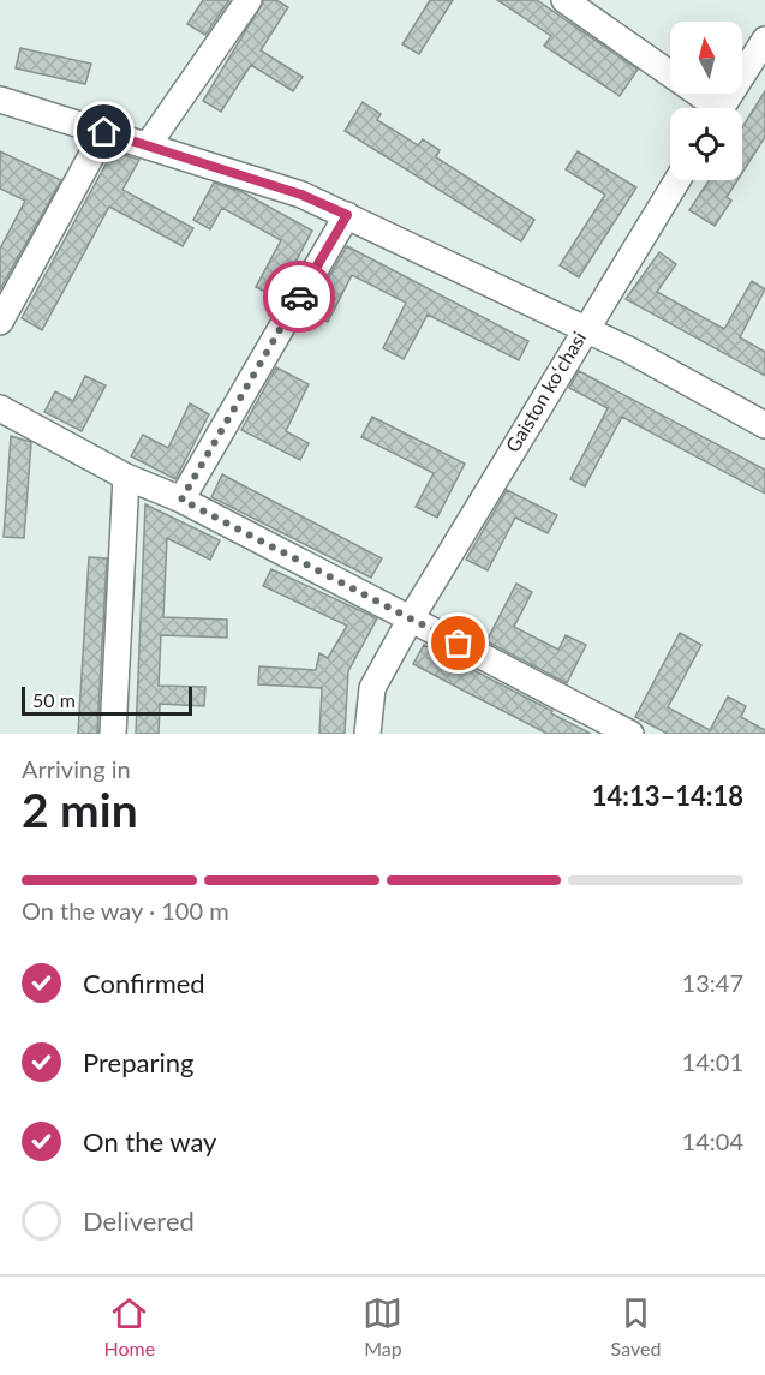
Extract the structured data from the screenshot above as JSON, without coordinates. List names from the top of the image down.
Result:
{
  "streets": {
    "street": ["Gaiston koʻchasi"]
  },
  "scale_bar": "50 m",
  "north": "top",
  "page": {
    "scale": "50 m",
    "heading": ["2 min", "Arriving in", "14:13–14:18"],
    "bar": "On the way · 100 m",
    "list": [
      ["Confirmed", "13:47"],
      ["Preparing", "14:01"],
      ["On the way", "14:04"],
      "Delivered"
    ],
    "tabs": ["Home", "Map", "Saved"]
  }
}
